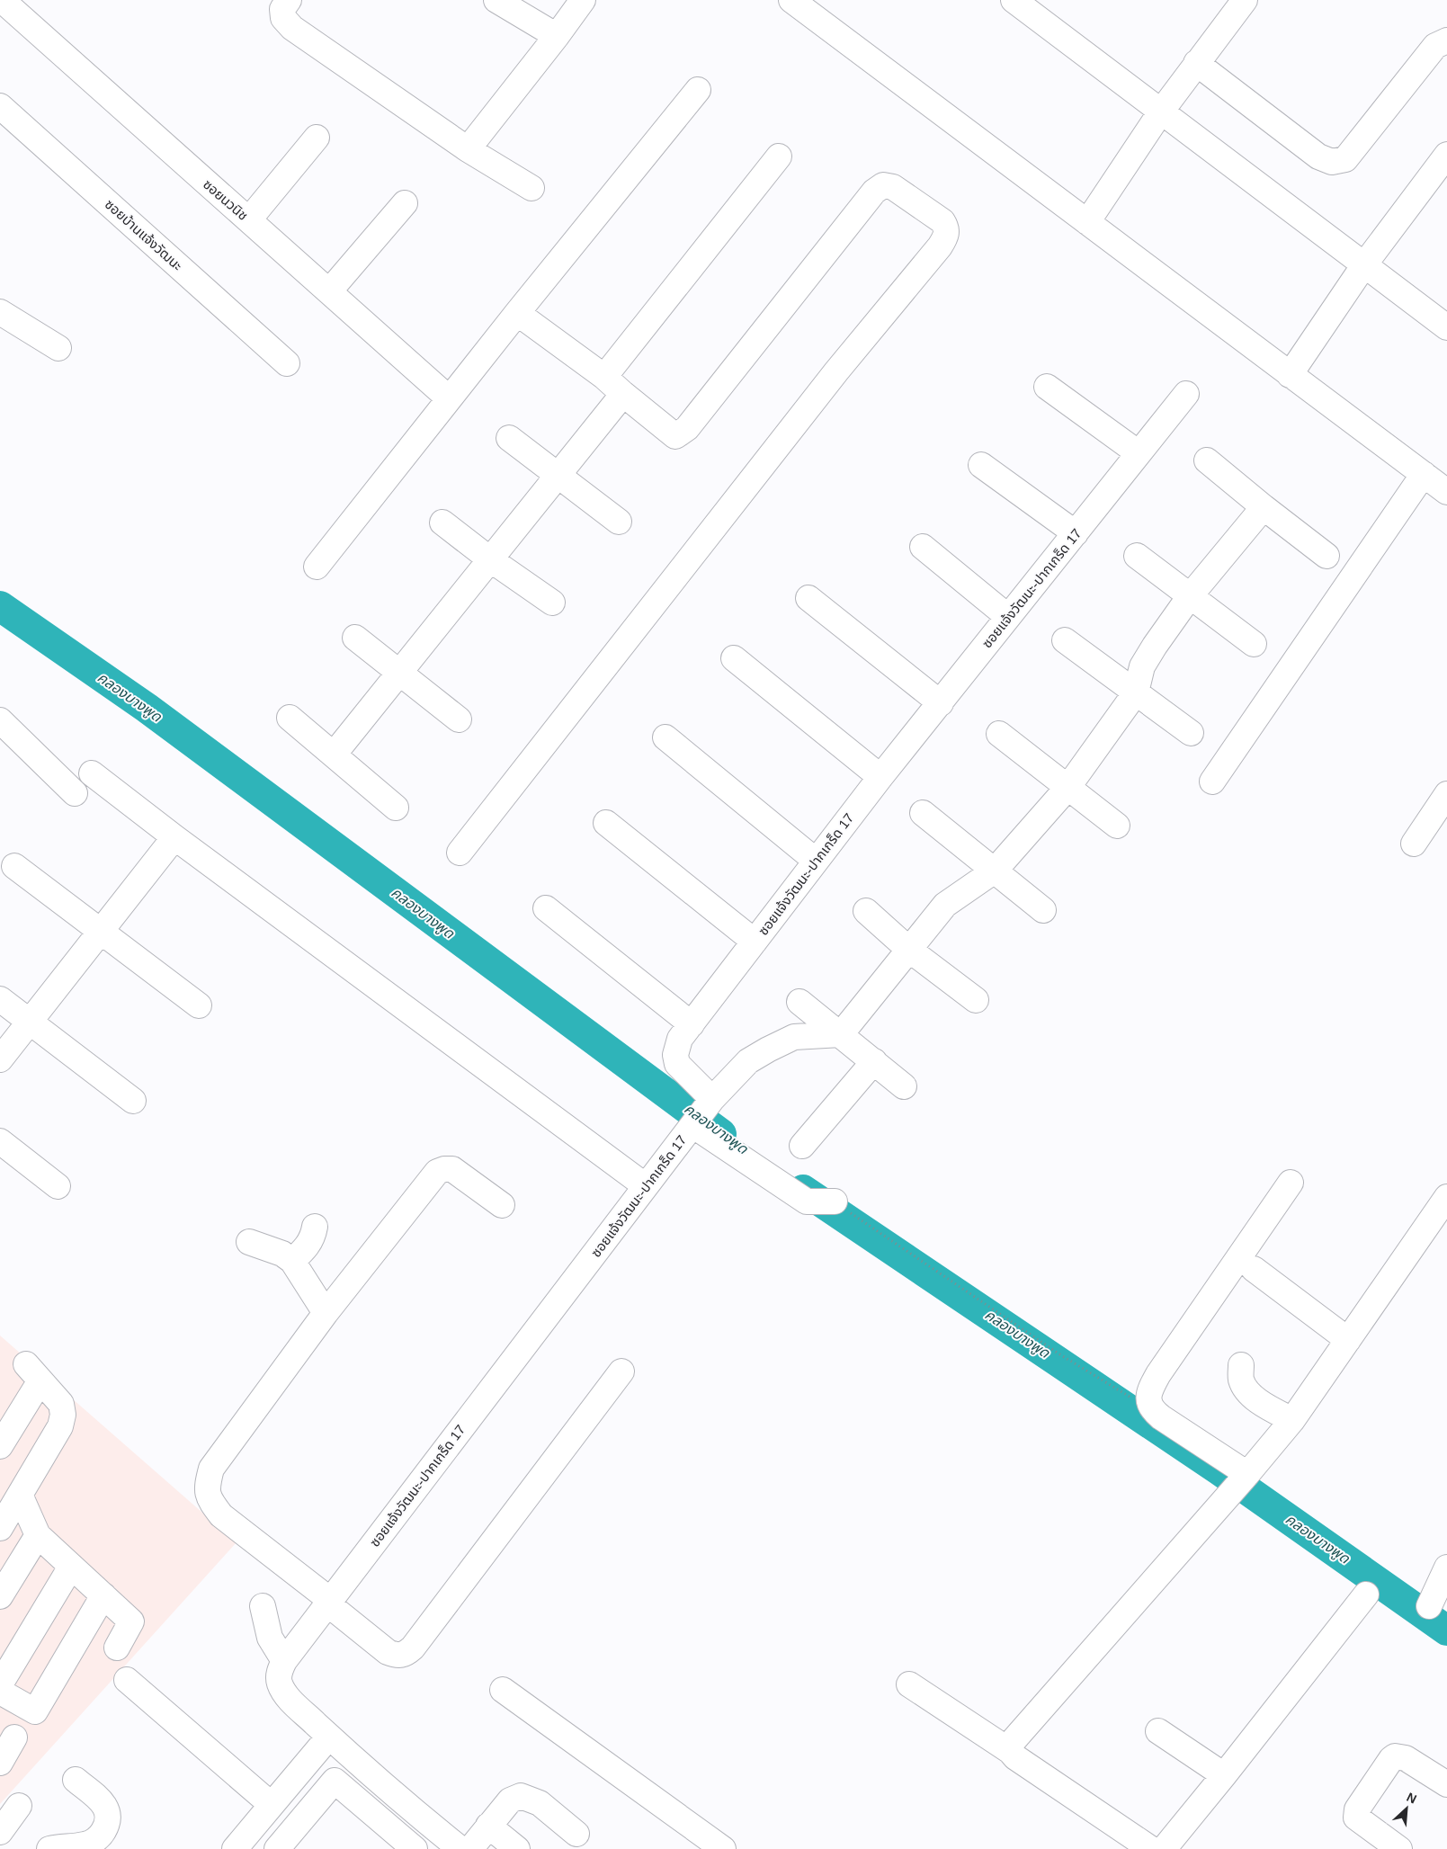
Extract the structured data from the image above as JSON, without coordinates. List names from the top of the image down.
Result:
{
  "streets": {
    "street": ["ซอยนวนิช", "ซอยบ้านแจ้งวัฒนะ", "ซอยแจ้งวัฒนะ-ปากเกร็ด 17"]
  },
  "water": ["คลองบางพูด"],
  "north": "top right"
}
